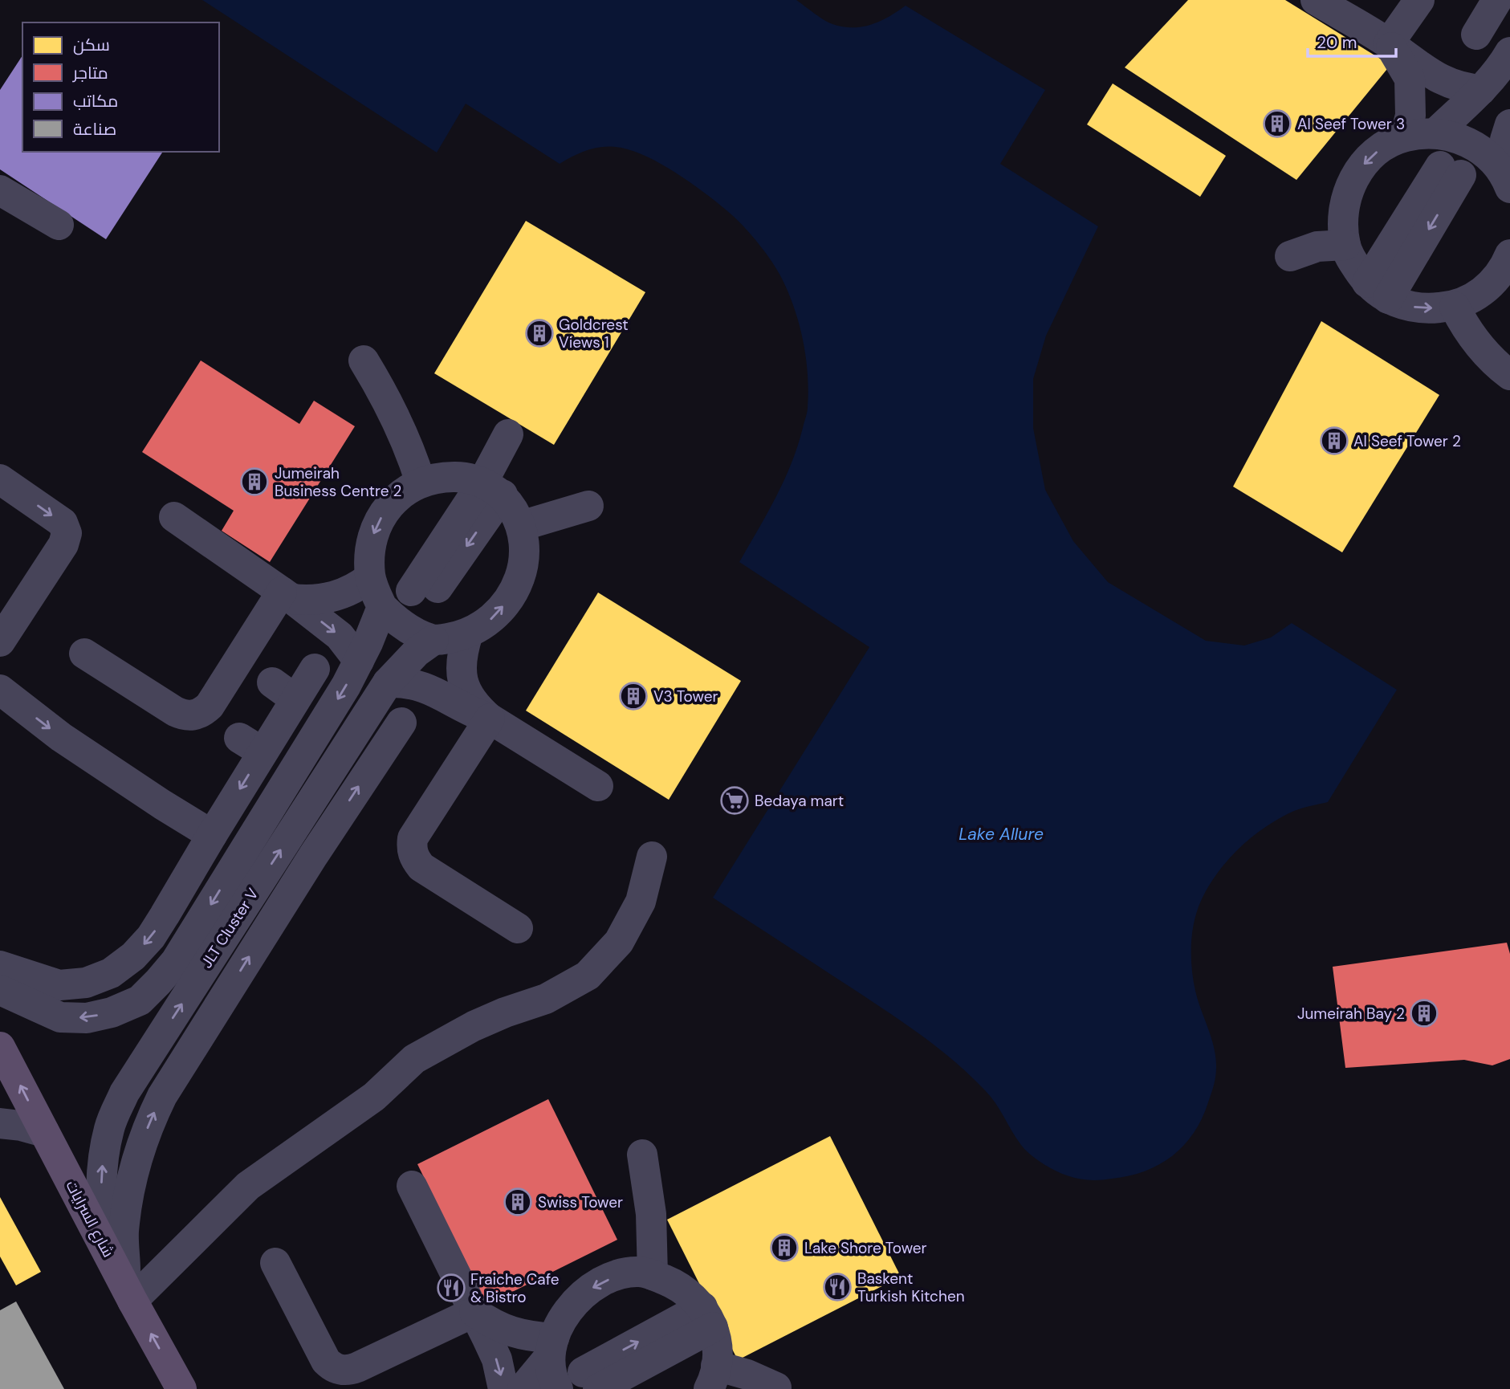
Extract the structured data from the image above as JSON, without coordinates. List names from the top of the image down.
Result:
{
  "streets": {
    "main road": ["شارع السرايات"],
    "lane": ["JLT Cluster V"]
  },
  "crossings": [
    ["JLT Cluster V", "شارع السرايات"]
  ],
  "one_way": ["شارع السرايات"],
  "water": ["Lake Allure"],
  "places": {
    "building": [
      "Al Seef Tower 3",
      "Goldcrest Views 1",
      "Al Seef Tower 2",
      "Jumeirah Business Centre 2",
      "V3 Tower",
      "Jumeirah Bay 2",
      "Swiss Tower",
      "Lake Shore Tower"
    ],
    "supermarket": ["Bedaya mart"],
    "restaurant": ["Baskent Turkish Kitchen", "Fraiche Cafe & Bistro"]
  },
  "legend": [
    "سكن",
    "متاجر",
    "مكاتب",
    "صناعة"
  ],
  "scale_bar": "20 m"
}
